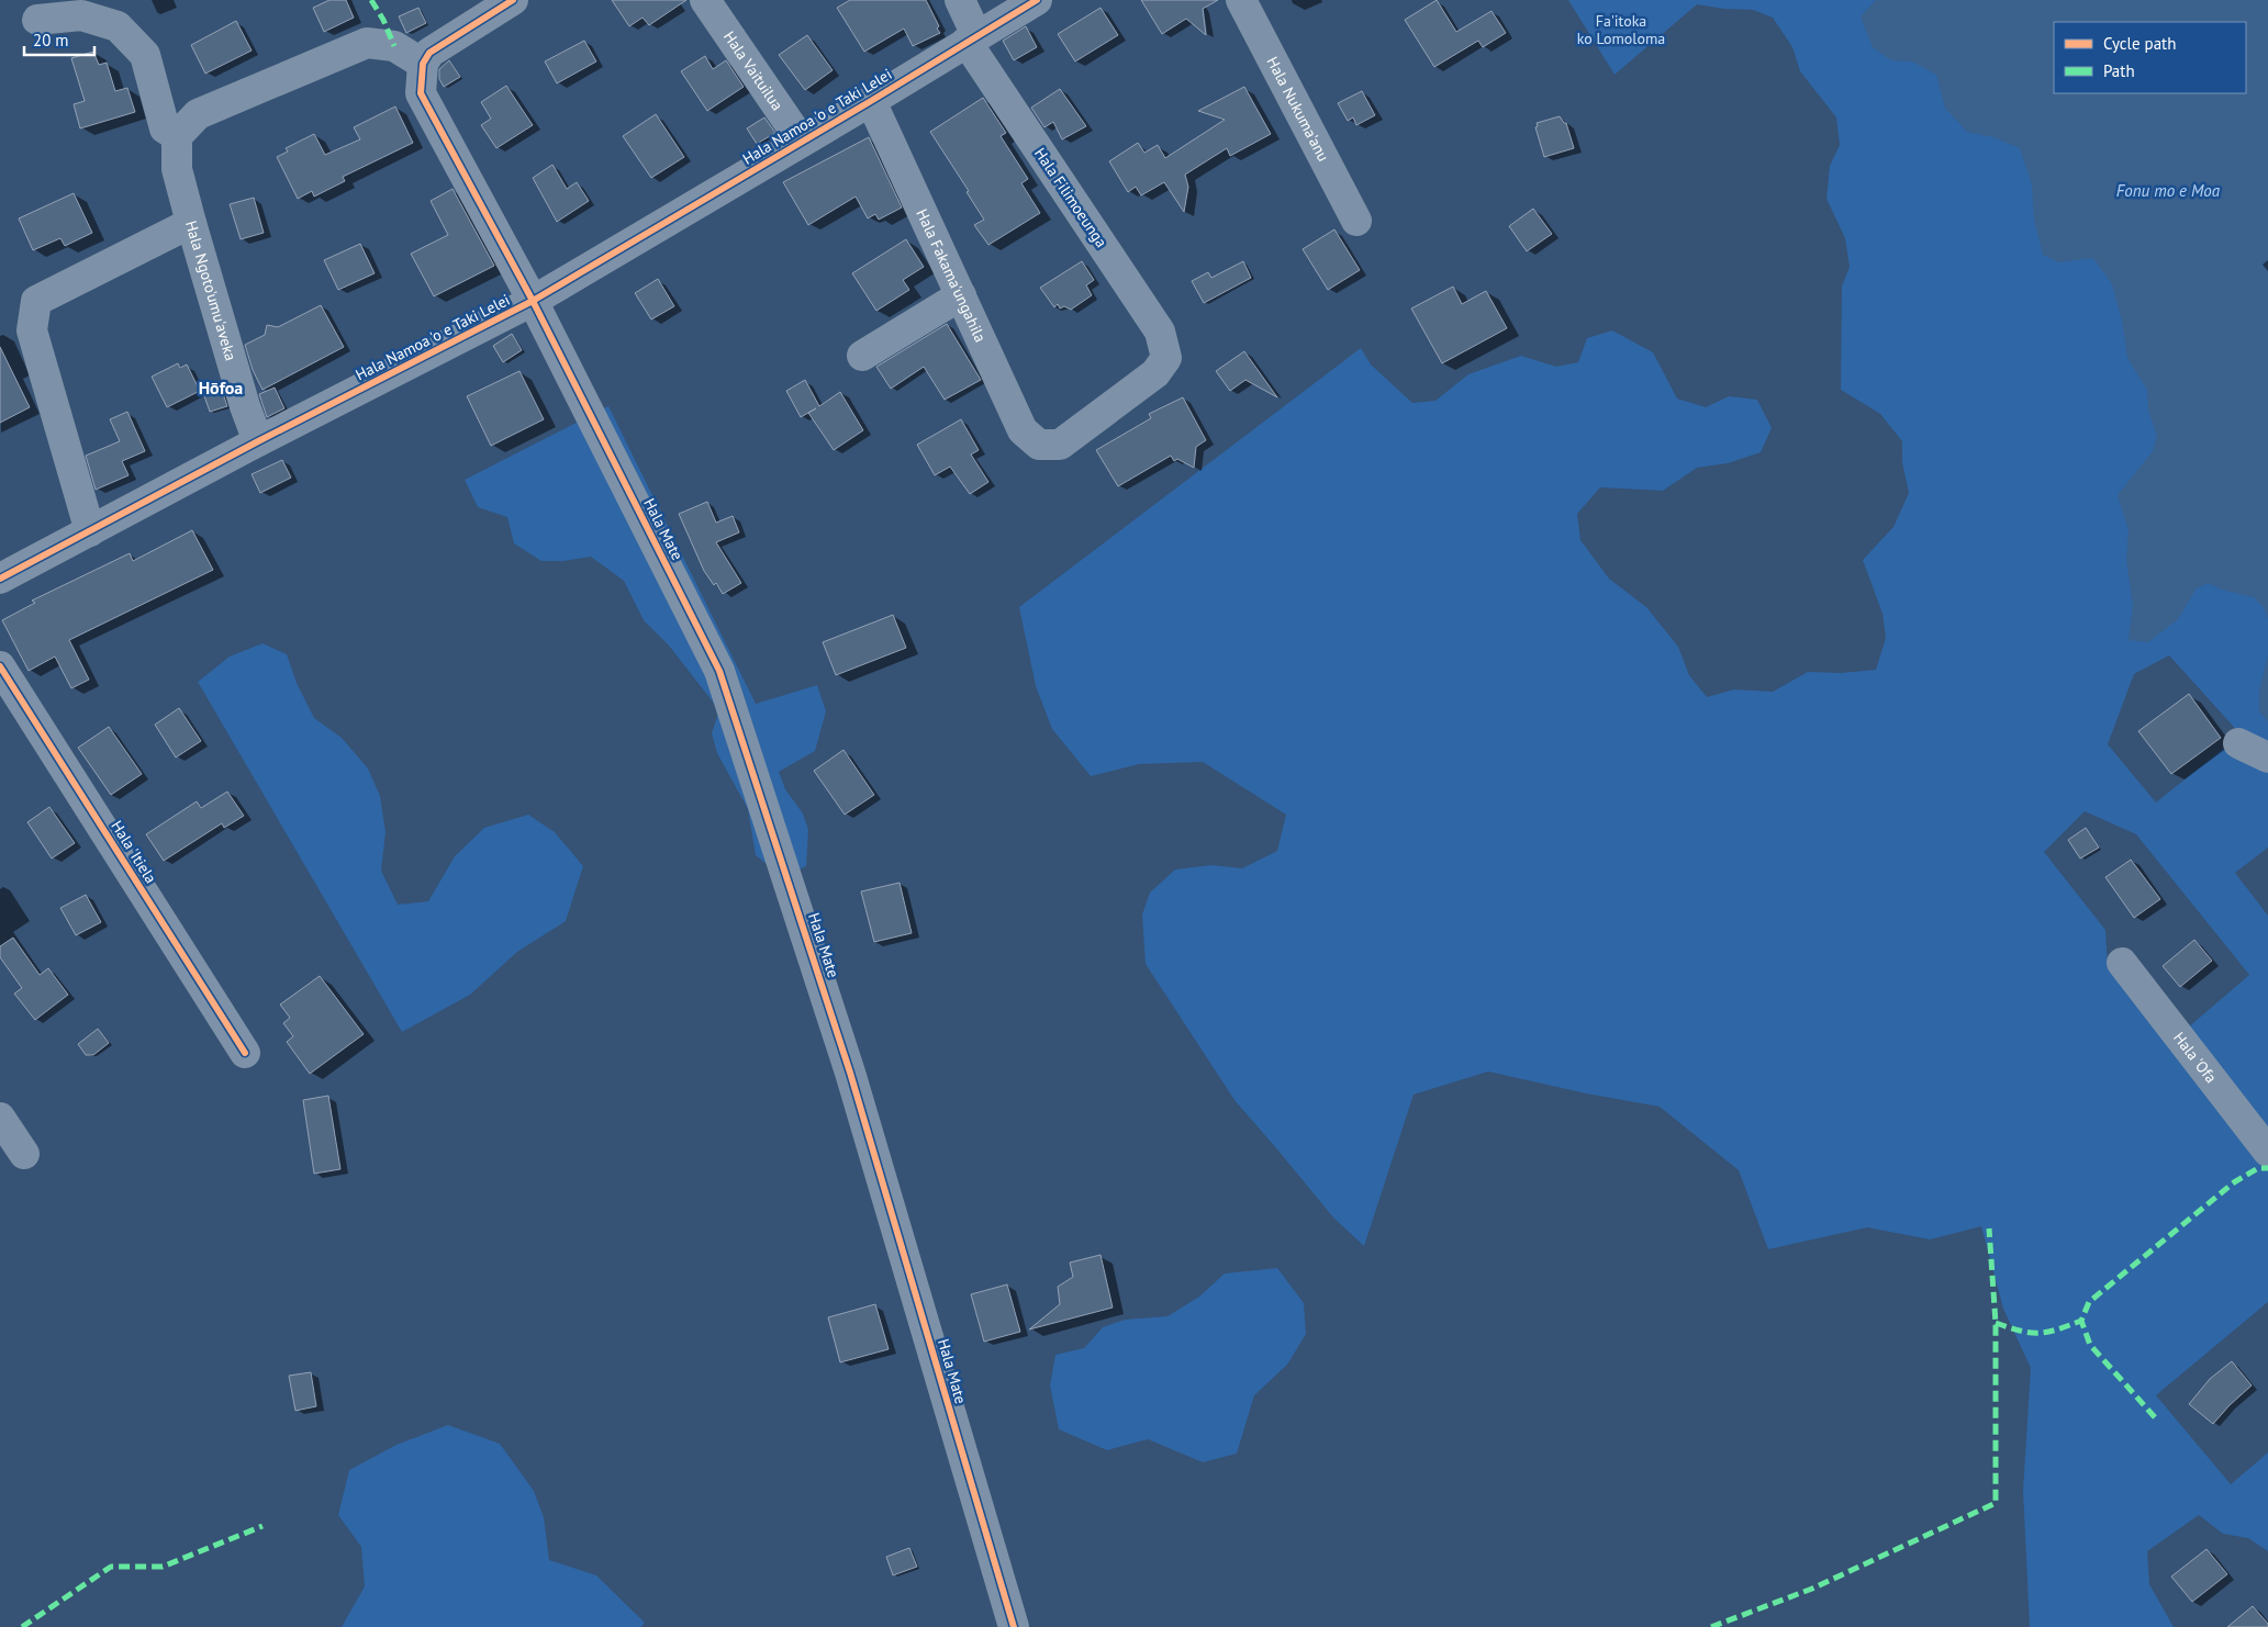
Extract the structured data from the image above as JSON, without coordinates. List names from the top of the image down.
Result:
{
  "streets": {
    "street": [
      "Hala Vaituilua",
      "Hala Nukuma'anu",
      "Hala Namoa 'o e Taki Lelei",
      "Hala Filimoeunga",
      "Hala Fakama'ungahila",
      "Hala Ngoto'umu'aveka",
      "Hala Mate",
      "Hala 'Itiela",
      "Hala 'Ofa"
    ]
  },
  "crossings": [
    ["Hala Vaituilua", "Hala Namoa 'o e Taki Lelei"],
    ["Hala Namoa 'o e Taki Lelei", "Hala Filimoeunga"],
    ["Hala Namoa 'o e Taki Lelei", "Hala Fakama'ungahila"],
    ["Hala Namoa 'o e Taki Lelei", "Hala Ngoto'umu'aveka"],
    ["Hala Namoa 'o e Taki Lelei", "Hala Mate"],
    ["Hala Filimoeunga", "Hala Fakama'ungahila"]
  ],
  "districts": ["Hōfoa"],
  "water": ["Fonu mo e Moa"],
  "parks": ["Fa'itoka ko Lomoloma"],
  "legend": ["Cycle path", "Path"],
  "scale_bar": "20 m"
}
